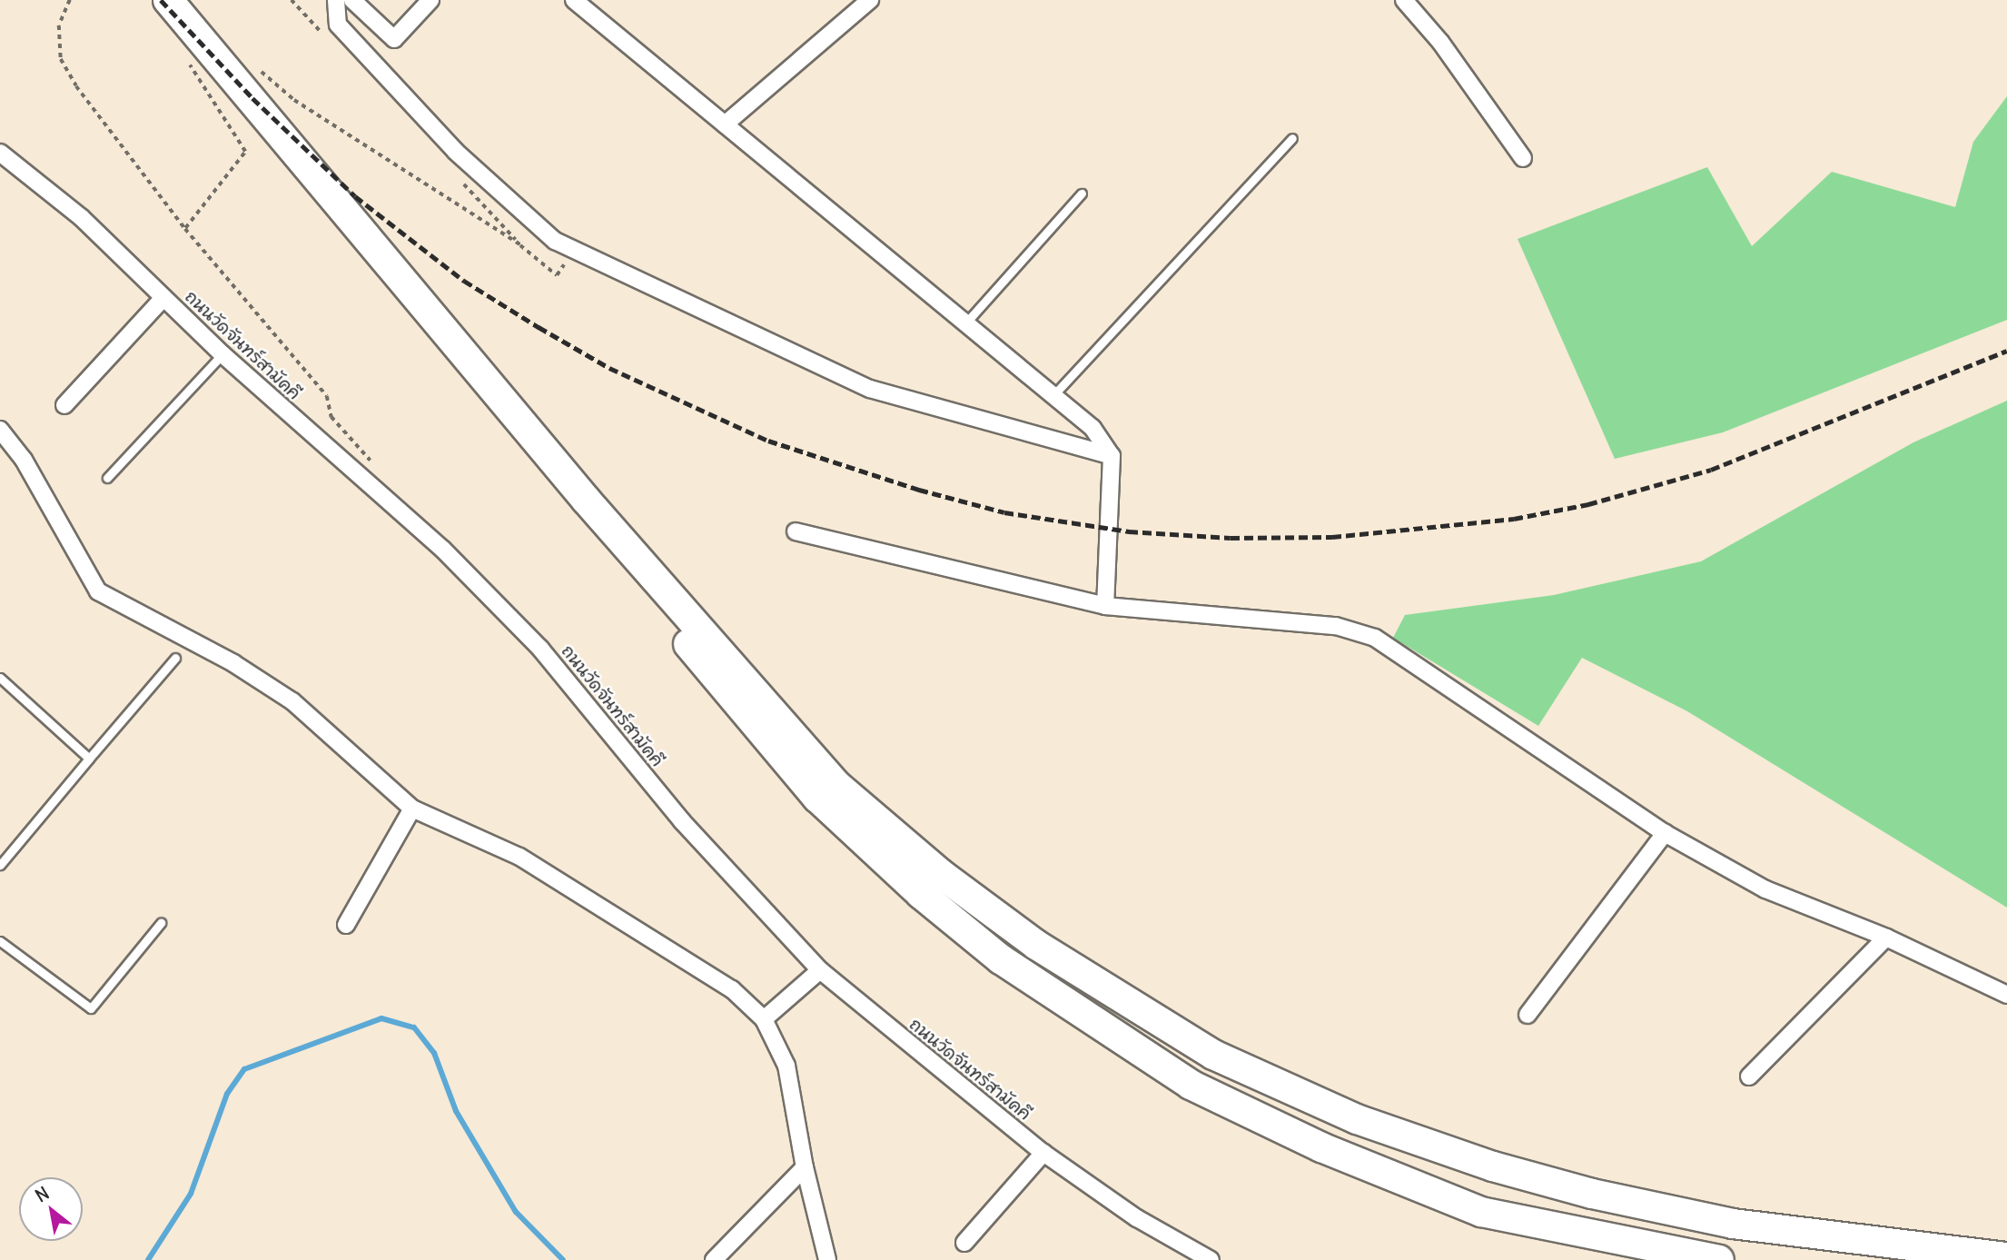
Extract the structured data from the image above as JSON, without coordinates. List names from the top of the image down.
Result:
{
  "streets": {
    "street": ["ถนนวัดจันทร์สามัคคี"]
  },
  "north": "top left"
}
